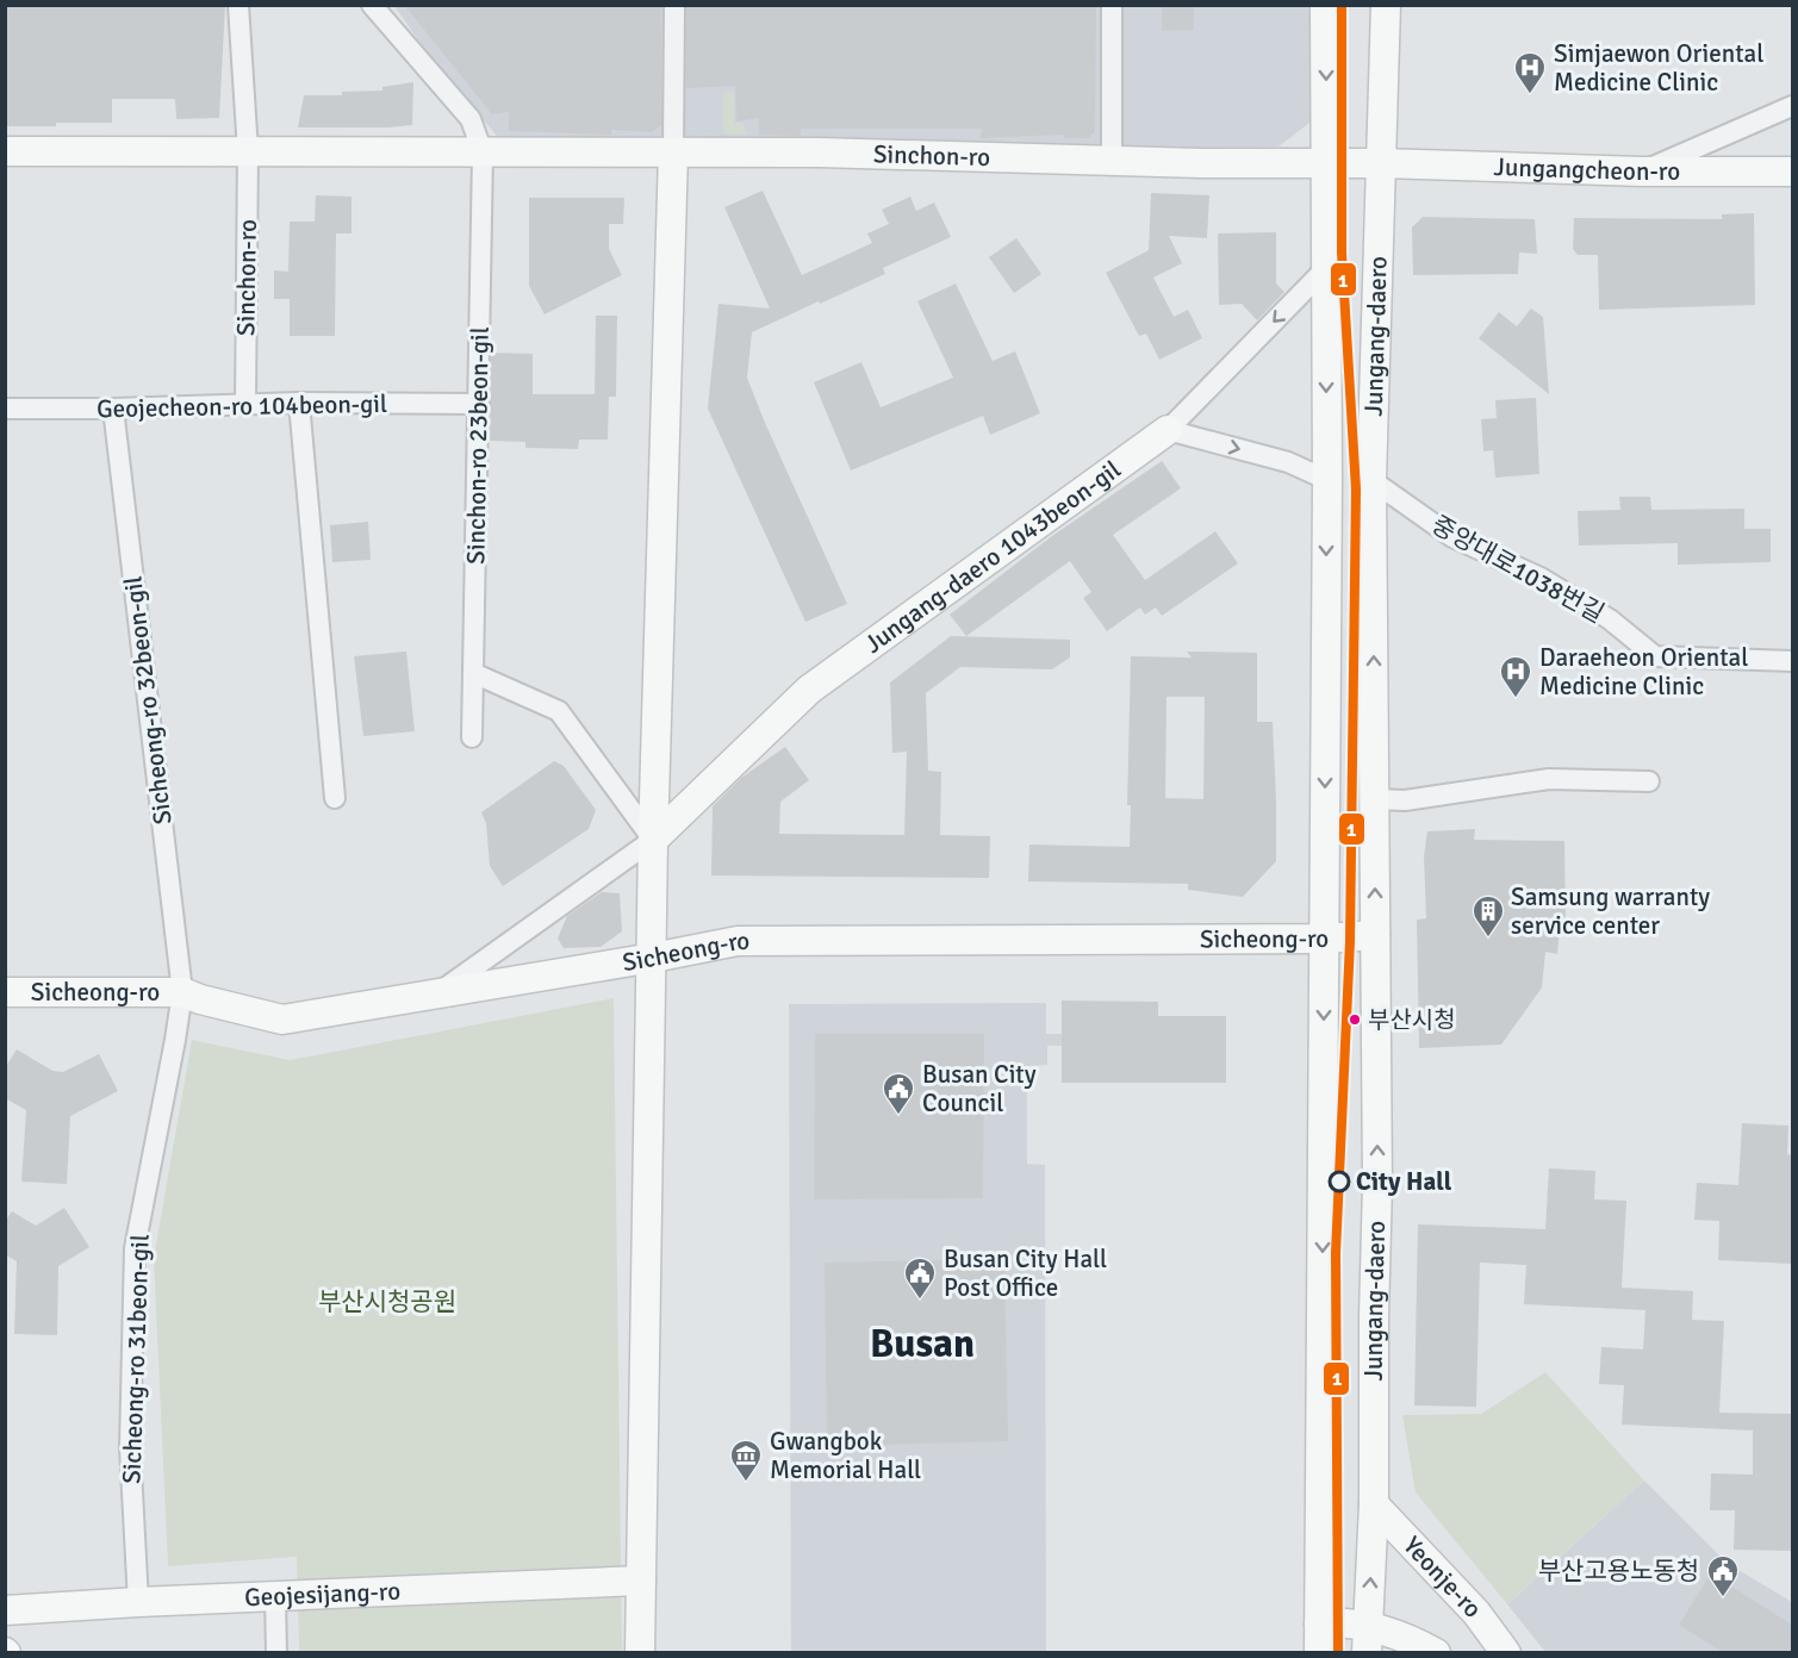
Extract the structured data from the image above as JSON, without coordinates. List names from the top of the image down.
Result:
{
  "streets": {
    "main road": [
      "Sinchon-ro",
      "Jungangcheon-ro",
      "Jungang-daero",
      "Jungang-daero 1043beon-gil",
      "Sicheong-ro",
      "Yeonje-ro",
      "Geojesijang-ro"
    ],
    "street": [
      "Geojecheon-ro 104beon-gil",
      "Sinchon-ro 23beon-gil",
      "중앙대로1038번길",
      "Sicheong-ro 32beon-gil",
      "Sicheong-ro 31beon-gil"
    ]
  },
  "crossings": [
    ["Sinchon-ro", "Jungangcheon-ro"],
    ["Sinchon-ro", "Jungang-daero"],
    ["Sinchon-ro", "Geojecheon-ro 104beon-gil"],
    ["Sinchon-ro", "Sinchon-ro 23beon-gil"],
    ["Jungangcheon-ro", "Jungang-daero"],
    ["Jungang-daero", "Jungang-daero 1043beon-gil"],
    ["Jungang-daero", "중앙대로1038번길"],
    ["Jungang-daero", "Sicheong-ro"],
    ["Jungang-daero", "Yeonje-ro"],
    ["Geojecheon-ro 104beon-gil", "Sinchon-ro 23beon-gil"],
    ["Geojecheon-ro 104beon-gil", "Sicheong-ro 32beon-gil"],
    ["Jungang-daero 1043beon-gil", "Sicheong-ro"],
    ["Sicheong-ro 32beon-gil", "Sicheong-ro"],
    ["Sicheong-ro 32beon-gil", "Sicheong-ro 31beon-gil"],
    ["Sicheong-ro", "Sicheong-ro 31beon-gil"],
    ["Sicheong-ro 31beon-gil", "Geojesijang-ro"]
  ],
  "districts": ["Busan"],
  "parks": ["부산시청공원"],
  "places": {
    "hospital": ["Simjaewon Oriental Medicine Clinic", "Daraeheon Oriental Medicine Clinic"],
    "building": ["Samsung warranty service center"],
    "other": ["부산시청", "City Hall"],
    "public building": ["Busan City Council", "Busan City Hall Post Office", "부산고용노동청"],
    "museum": ["Gwangbok Memorial Hall"]
  },
  "lines": ["transit line 1"]
}
